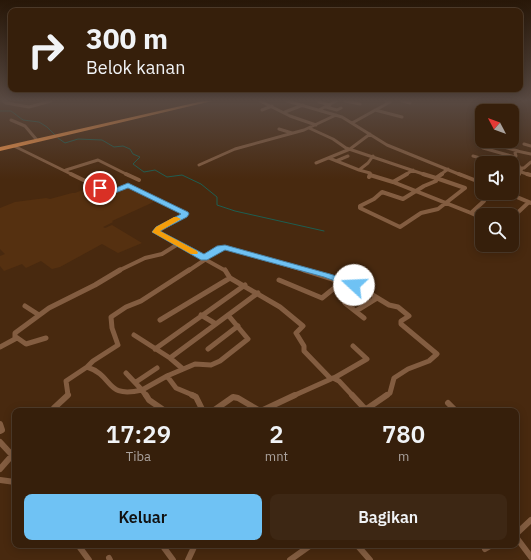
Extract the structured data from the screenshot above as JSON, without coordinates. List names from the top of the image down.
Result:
{
  "north": "top left",
  "page": {
    "turn": ["300 m", "Belok kanan"],
    "eta": [
      "17:29",
      "Tiba",
      "2",
      "mnt",
      "780",
      "m"
    ],
    "buttons": ["Keluar", "Bagikan"]
  }
}
